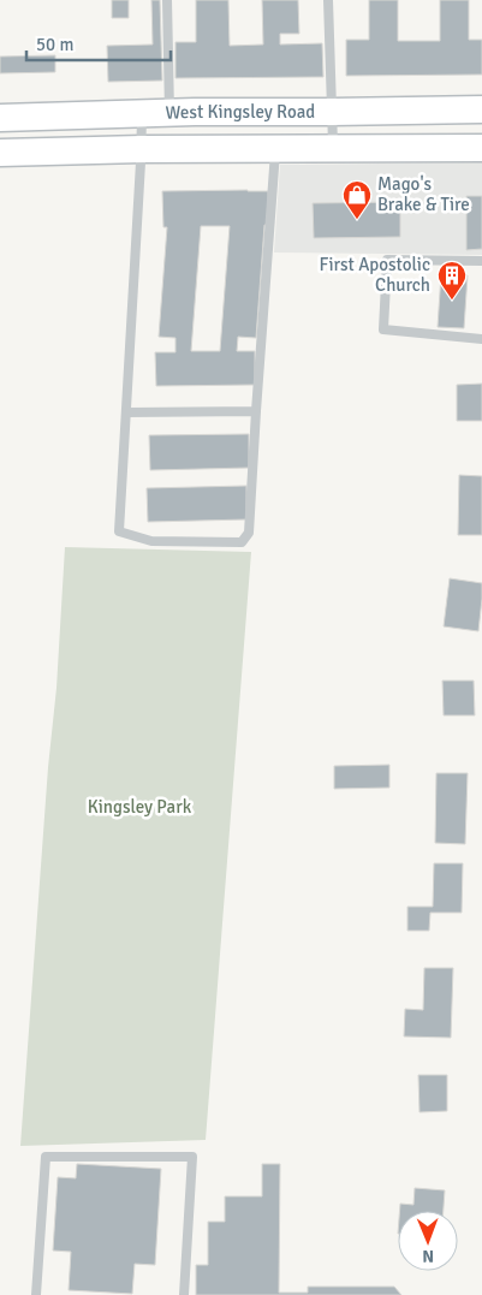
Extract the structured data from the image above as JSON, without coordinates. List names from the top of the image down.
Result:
{
  "streets": {
    "main road": ["West Kingsley Road"]
  },
  "parks": ["Kingsley Park"],
  "places": {
    "shop": ["Mago's Brake & Tire"],
    "building": ["First Apostolic Church"]
  },
  "scale_bar": "50 m",
  "north": "bottom"
}
